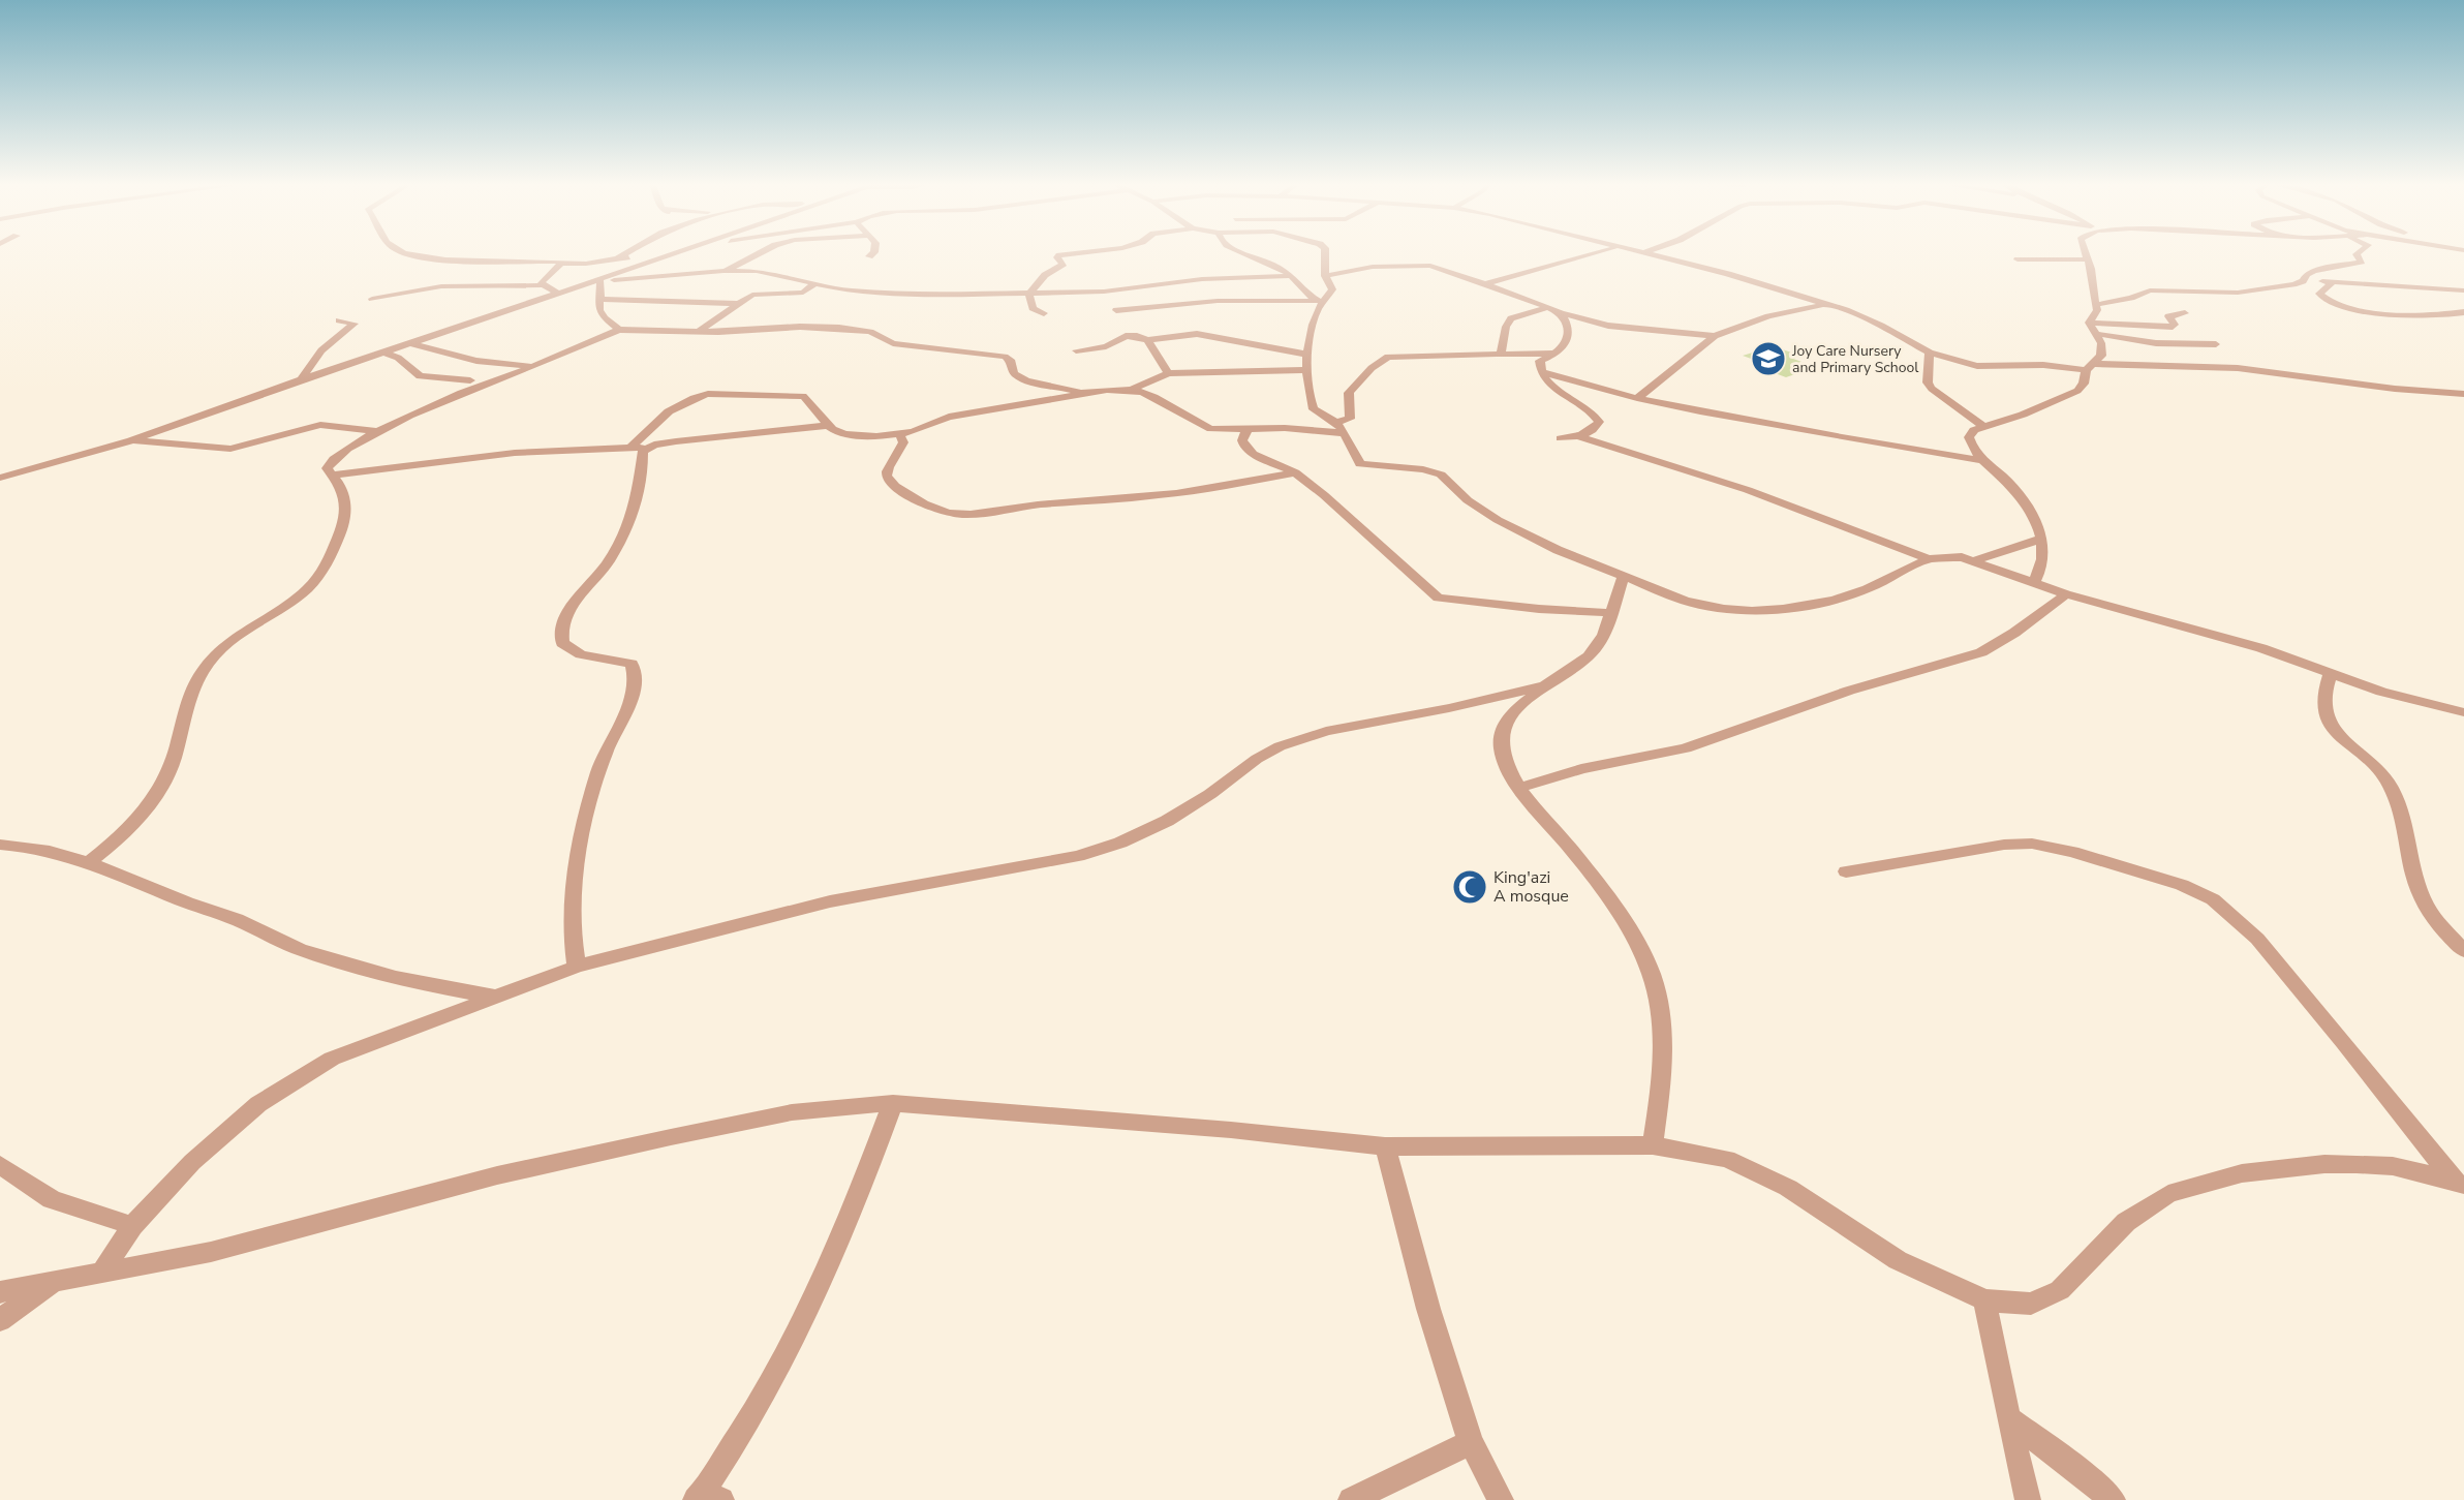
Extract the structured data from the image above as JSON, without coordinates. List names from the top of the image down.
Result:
{
  "places": {
    "school or university": ["Joy Care Nursery and Primary School"],
    "mosque": ["King'azi A mosque"]
  }
}
